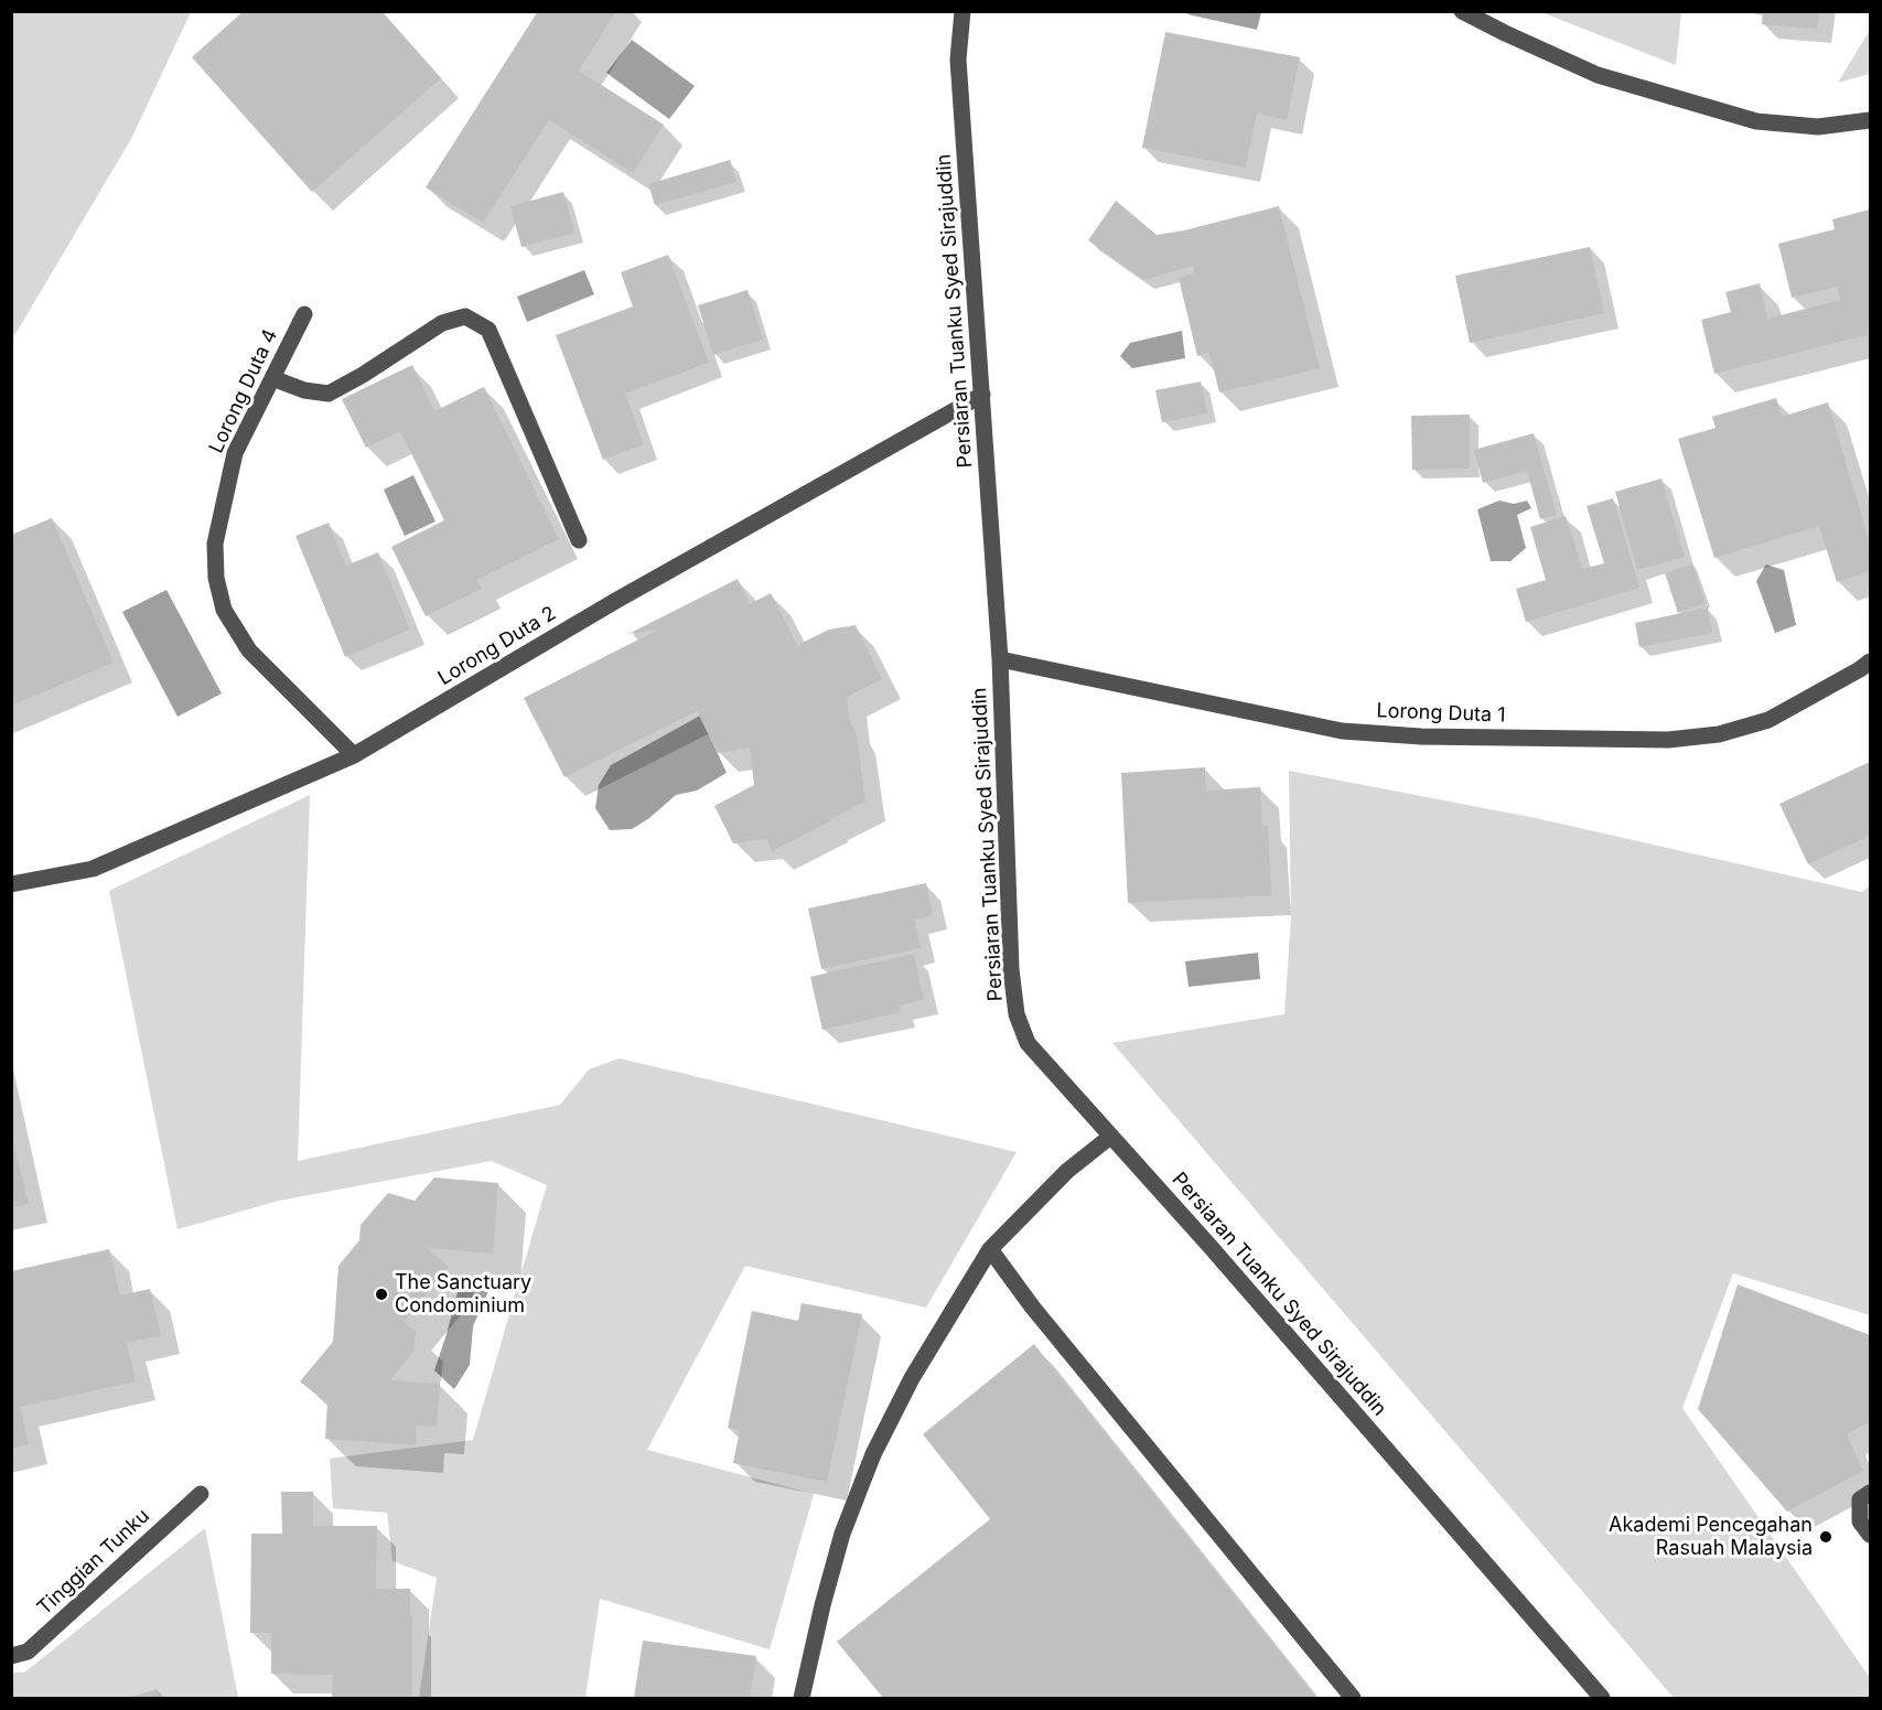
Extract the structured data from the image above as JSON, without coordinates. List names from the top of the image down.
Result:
{
  "streets": {
    "street": [
      "Persiaran Tuanku Syed Sirajuddin",
      "Lorong Duta 4",
      "Lorong Duta 2",
      "Lorong Duta 1",
      "Tinggian Tunku"
    ]
  },
  "crossings": [
    ["Persiaran Tuanku Syed Sirajuddin", "Lorong Duta 2"],
    ["Persiaran Tuanku Syed Sirajuddin", "Lorong Duta 1"],
    ["Lorong Duta 4", "Lorong Duta 2"]
  ],
  "places": ["The Sanctuary Condominium", "Akademi Pencegahan Rasuah Malaysia"]
}
